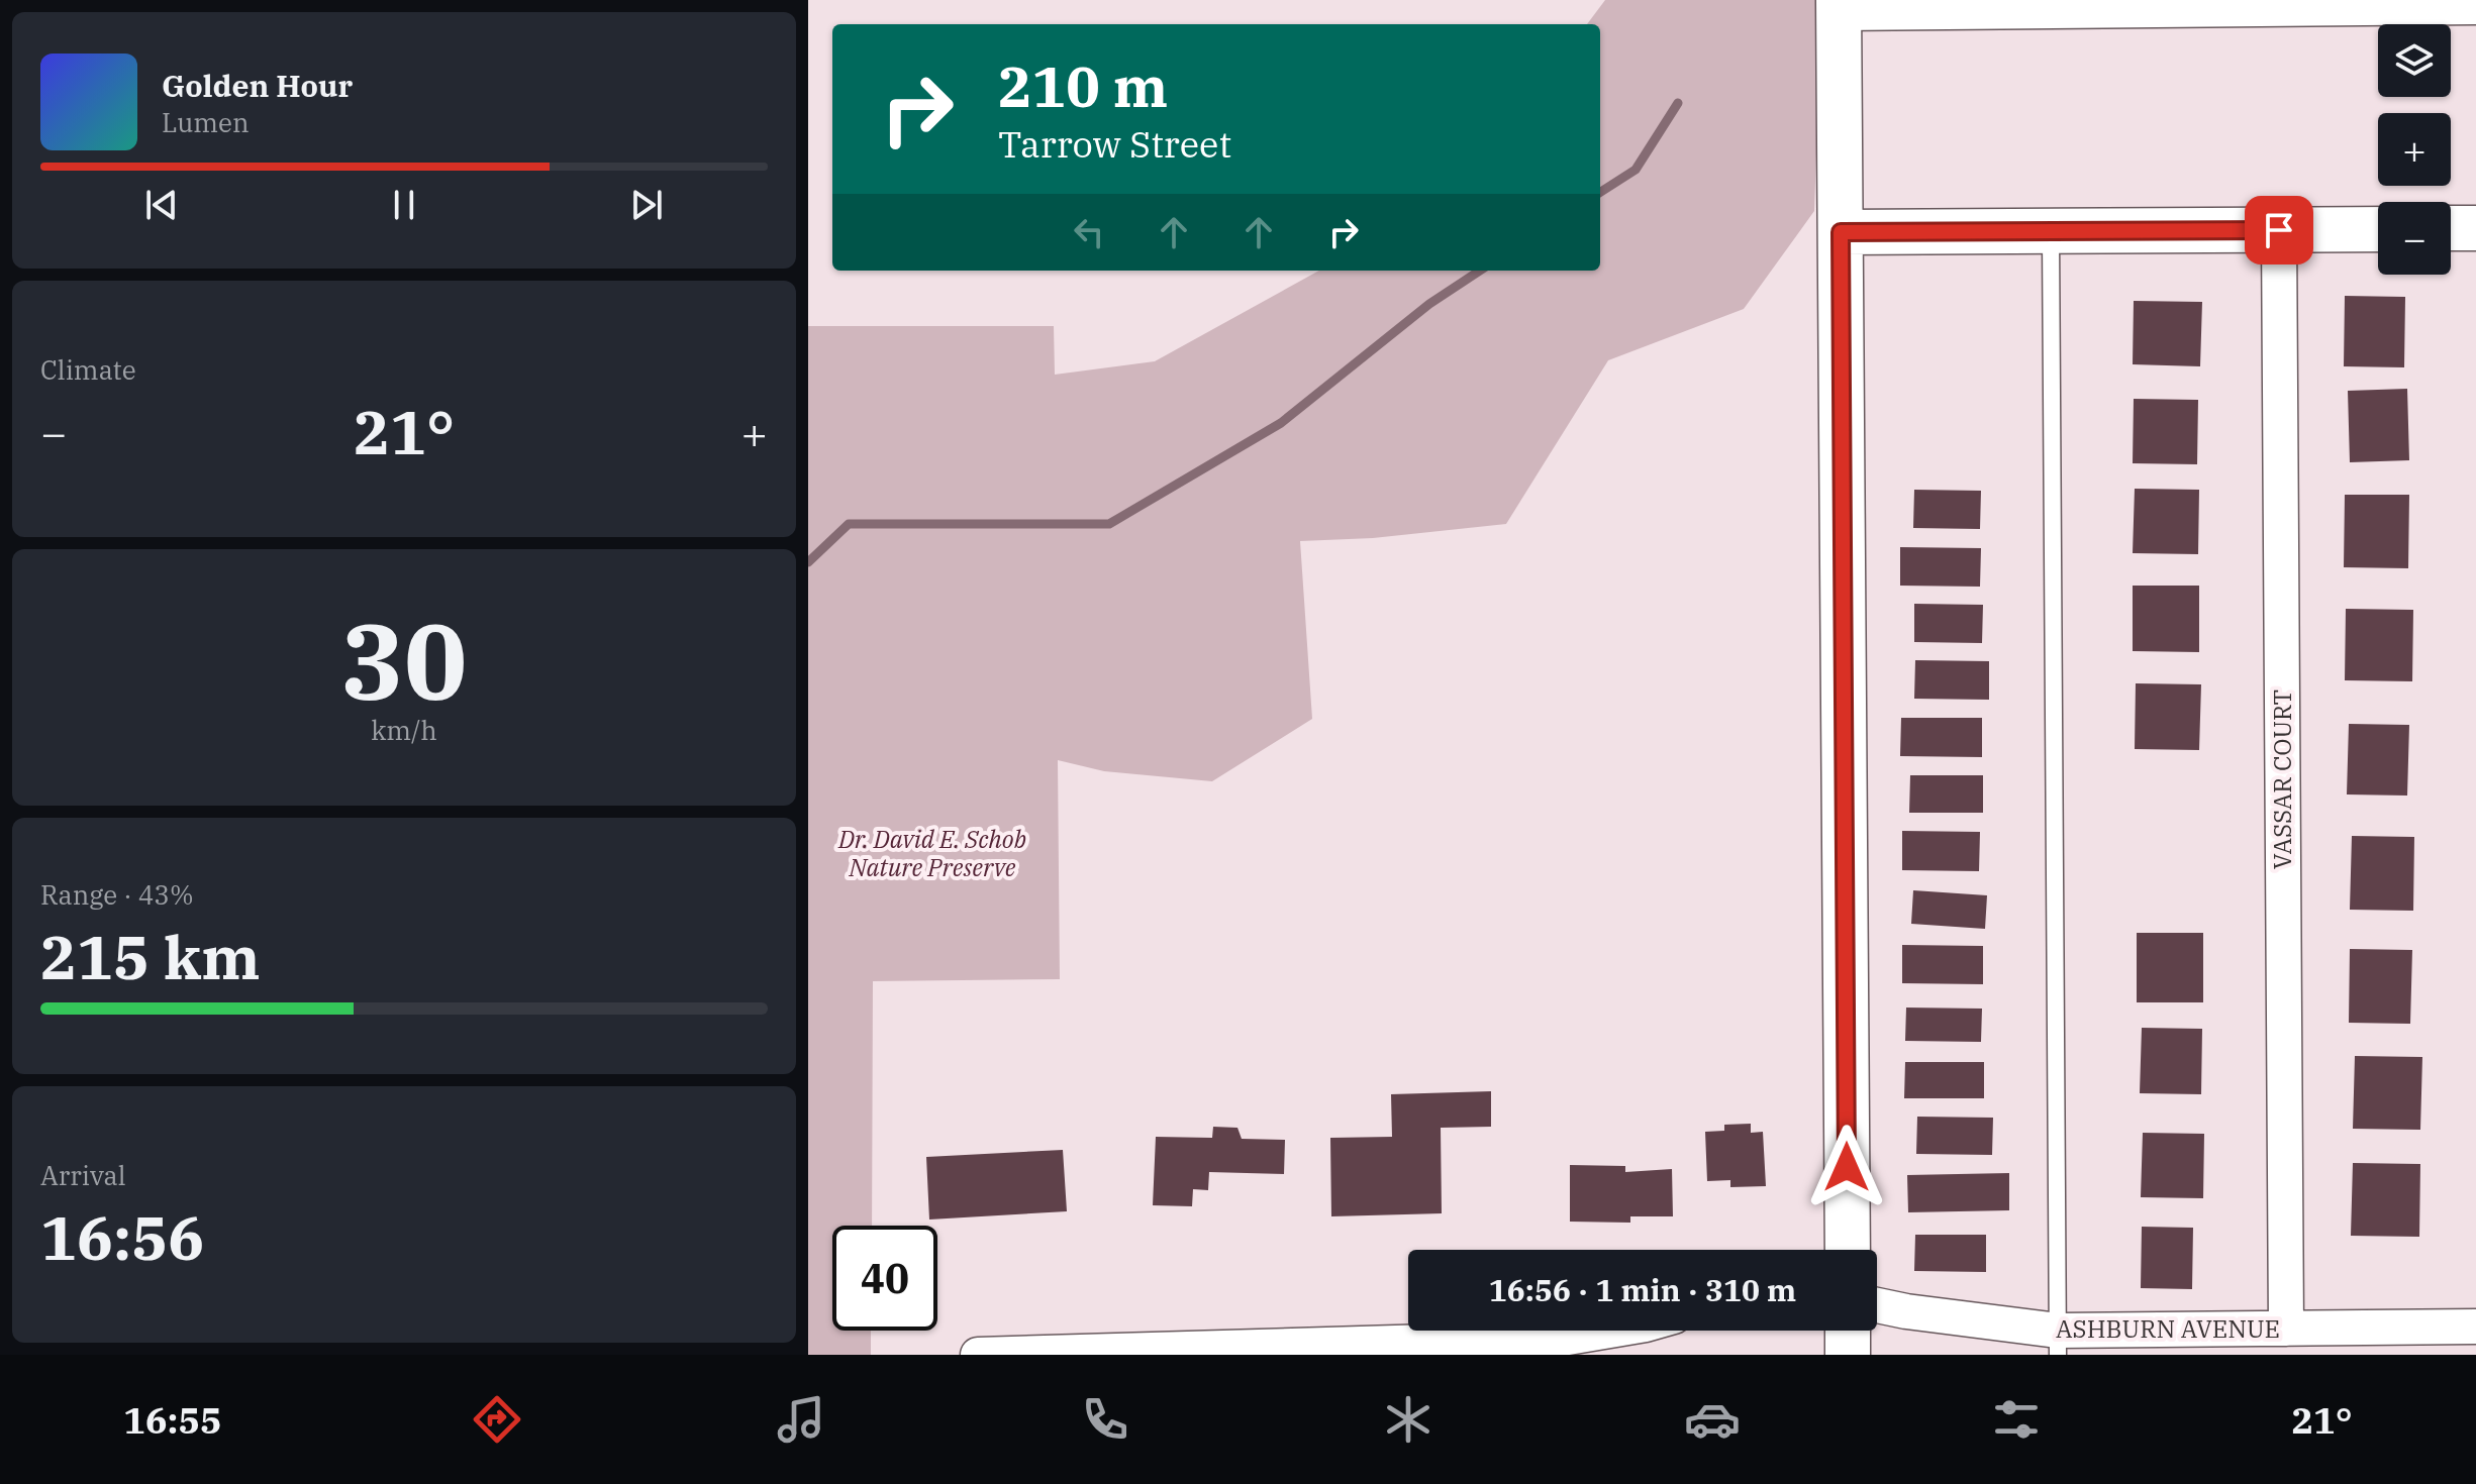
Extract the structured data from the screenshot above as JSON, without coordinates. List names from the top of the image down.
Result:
{
  "streets": {
    "street": ["VASSAR COURT", "ASHBURN AVENUE"]
  },
  "crossings": [
    ["VASSAR COURT", "ASHBURN AVENUE"]
  ],
  "parks": ["Dr. David E. Schob Nature Preserve"],
  "page": {
    "map_buttons": ["+", "−"],
    "turn": ["210 m", "Tarrow Street"],
    "song": ["Golden Hour", "Lumen"],
    "tile": [
      "Climate",
      ["30", "km/h"],
      ["Range · 43%", "215 km"],
      ["Arrival", "16:56"]
    ],
    "heat": ["−", "21°", "+"],
    "limit": "40",
    "trip": "16:56 · 1 min · 310 m",
    "tabs": ["16:55", "21°"]
  }
}
